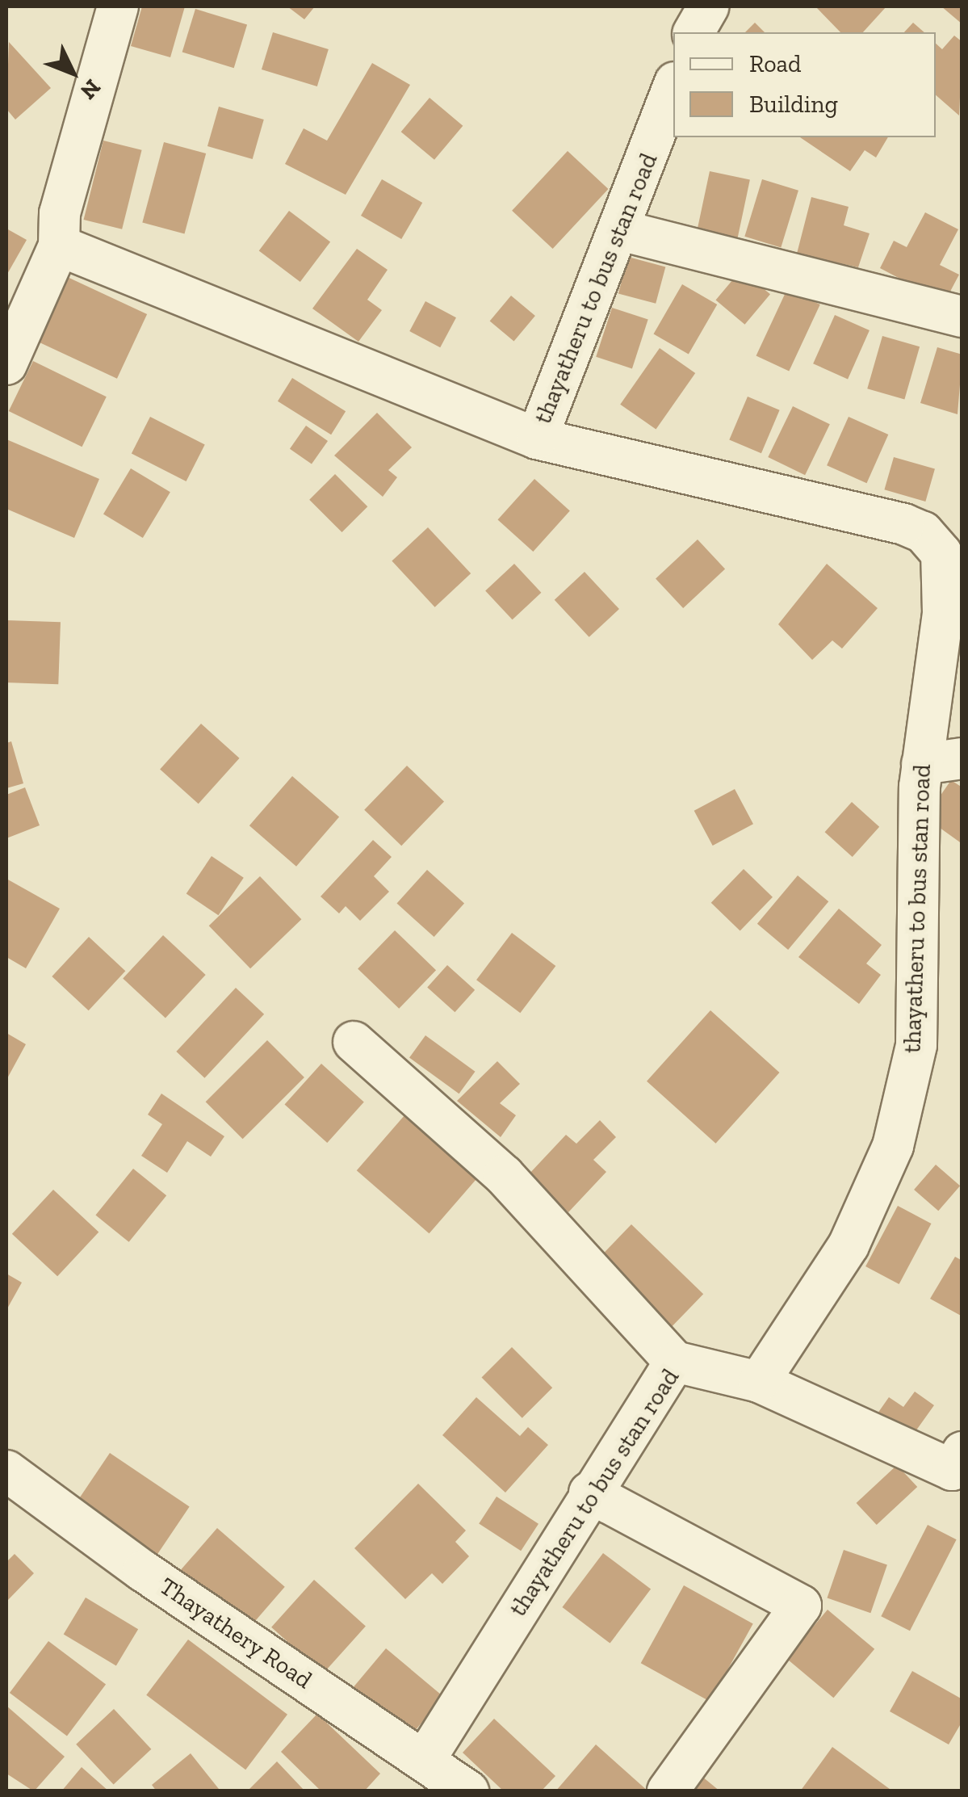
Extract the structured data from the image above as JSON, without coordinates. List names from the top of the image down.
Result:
{
  "streets": {
    "street": ["thayatheru to bus stan road", "Thayathery Road"]
  },
  "crossings": [
    ["thayatheru to bus stan road", "Thayathery Road"]
  ],
  "legend": ["Road", "Building"],
  "north": "bottom right"
}
